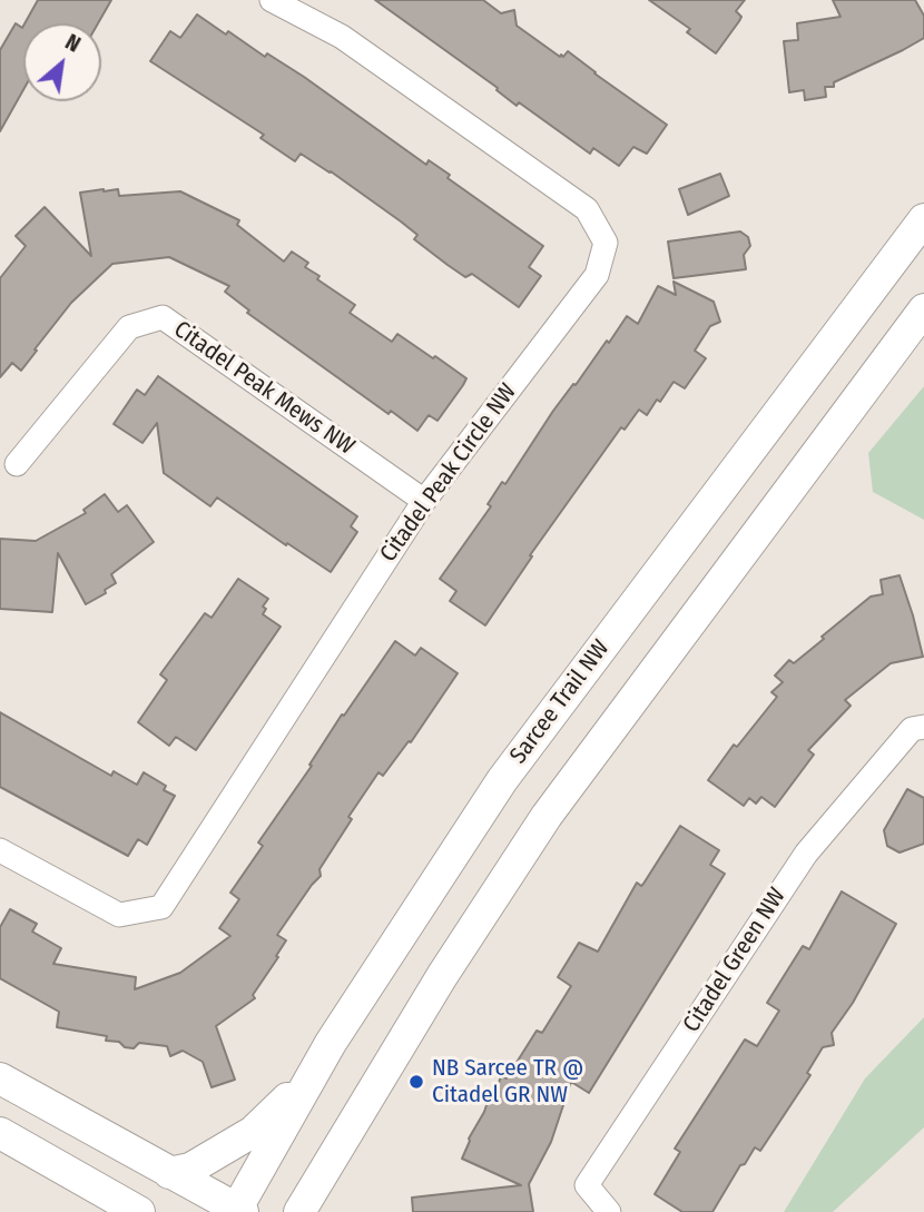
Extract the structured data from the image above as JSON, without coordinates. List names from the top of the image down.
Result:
{
  "streets": {
    "main road": ["Sarcee Trail NW"],
    "street": ["Citadel Peak Mews NW", "Citadel Peak Circle NW", "Citadel Green NW"]
  },
  "crossings": [
    ["Citadel Peak Mews NW", "Citadel Peak Circle NW"]
  ],
  "places": ["NB Sarcee TR @ Citadel GR NW"],
  "north": "top right"
}
